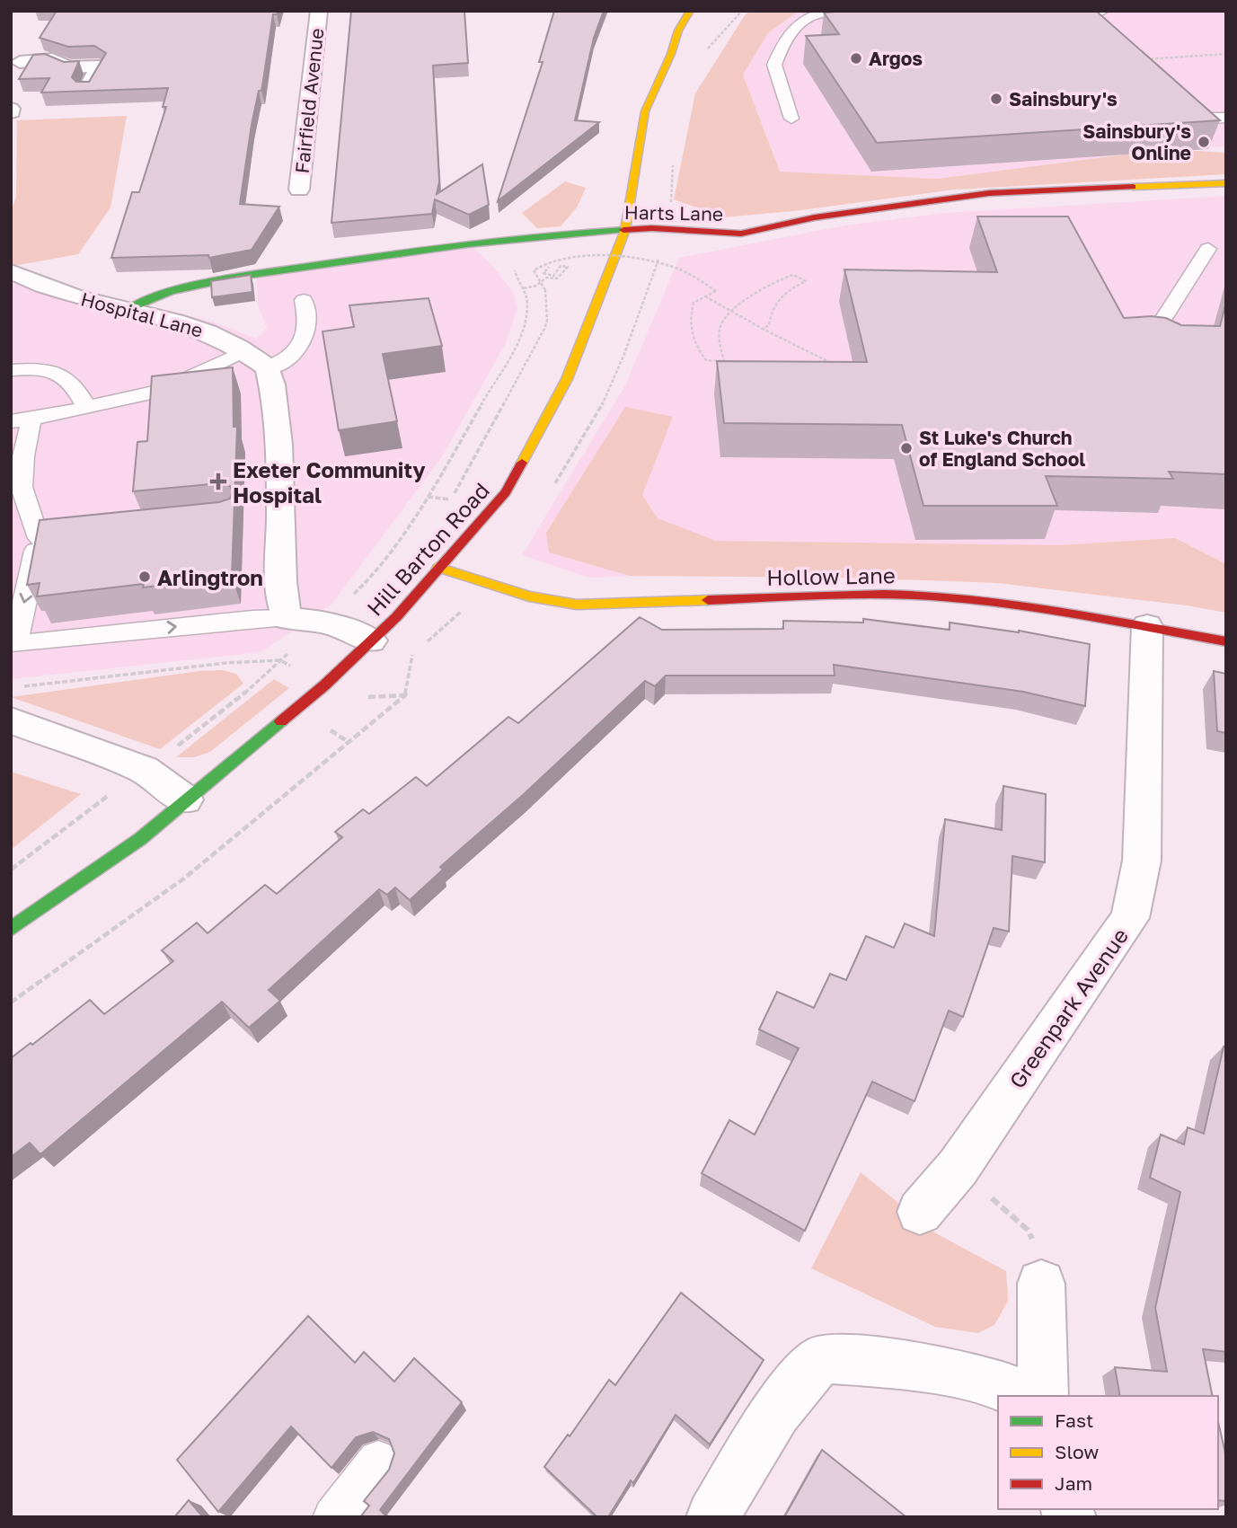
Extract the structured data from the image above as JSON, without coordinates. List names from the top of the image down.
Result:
{
  "streets": {
    "street": [
      "Fairfield Avenue",
      "Harts Lane",
      "Hospital Lane",
      "Hill Barton Road",
      "Hollow Lane",
      "Greenpark Avenue"
    ]
  },
  "crossings": [
    ["Harts Lane", "Hospital Lane"],
    ["Harts Lane", "Hill Barton Road"],
    ["Hill Barton Road", "Hollow Lane"],
    ["Hollow Lane", "Greenpark Avenue"]
  ],
  "places": {
    "other": [
      "Argos",
      "Sainsbury's",
      "Sainsbury's Online",
      "St Luke's Church of England School",
      "Arlingtron"
    ],
    "health": ["Exeter Community Hospital"]
  },
  "legend": ["Fast", "Slow", "Jam"]
}
